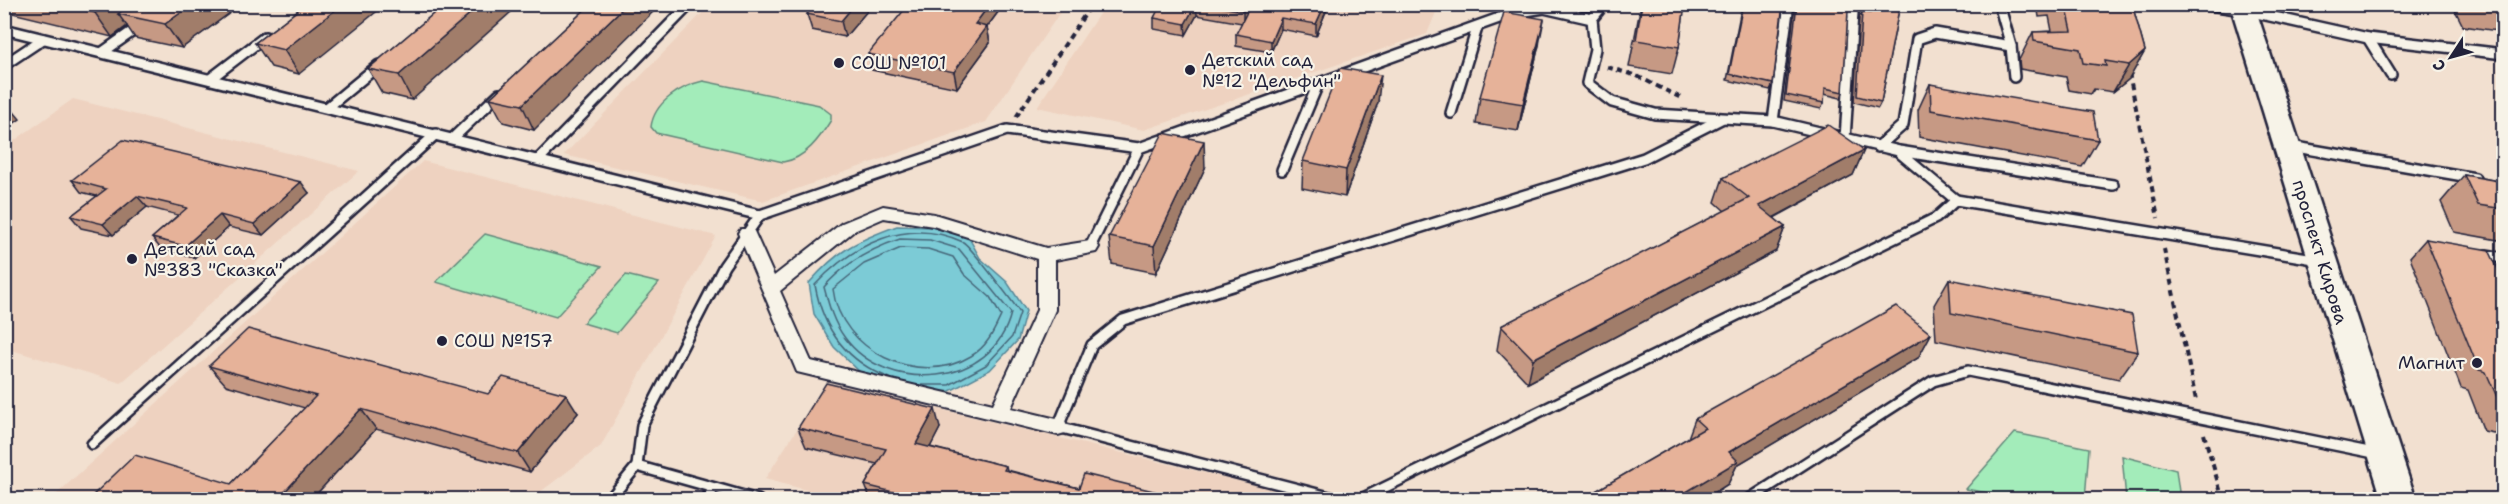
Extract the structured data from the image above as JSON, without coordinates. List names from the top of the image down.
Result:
{
  "streets": {
    "main road": ["проспект Кирова"]
  },
  "places": [
    "СОШ №101",
    "Детский сад №12 \"Дельфин\"",
    "Детский сад №383 \"Сказка\"",
    "СОШ №157",
    "Магнит"
  ],
  "north": "bottom left"
}
